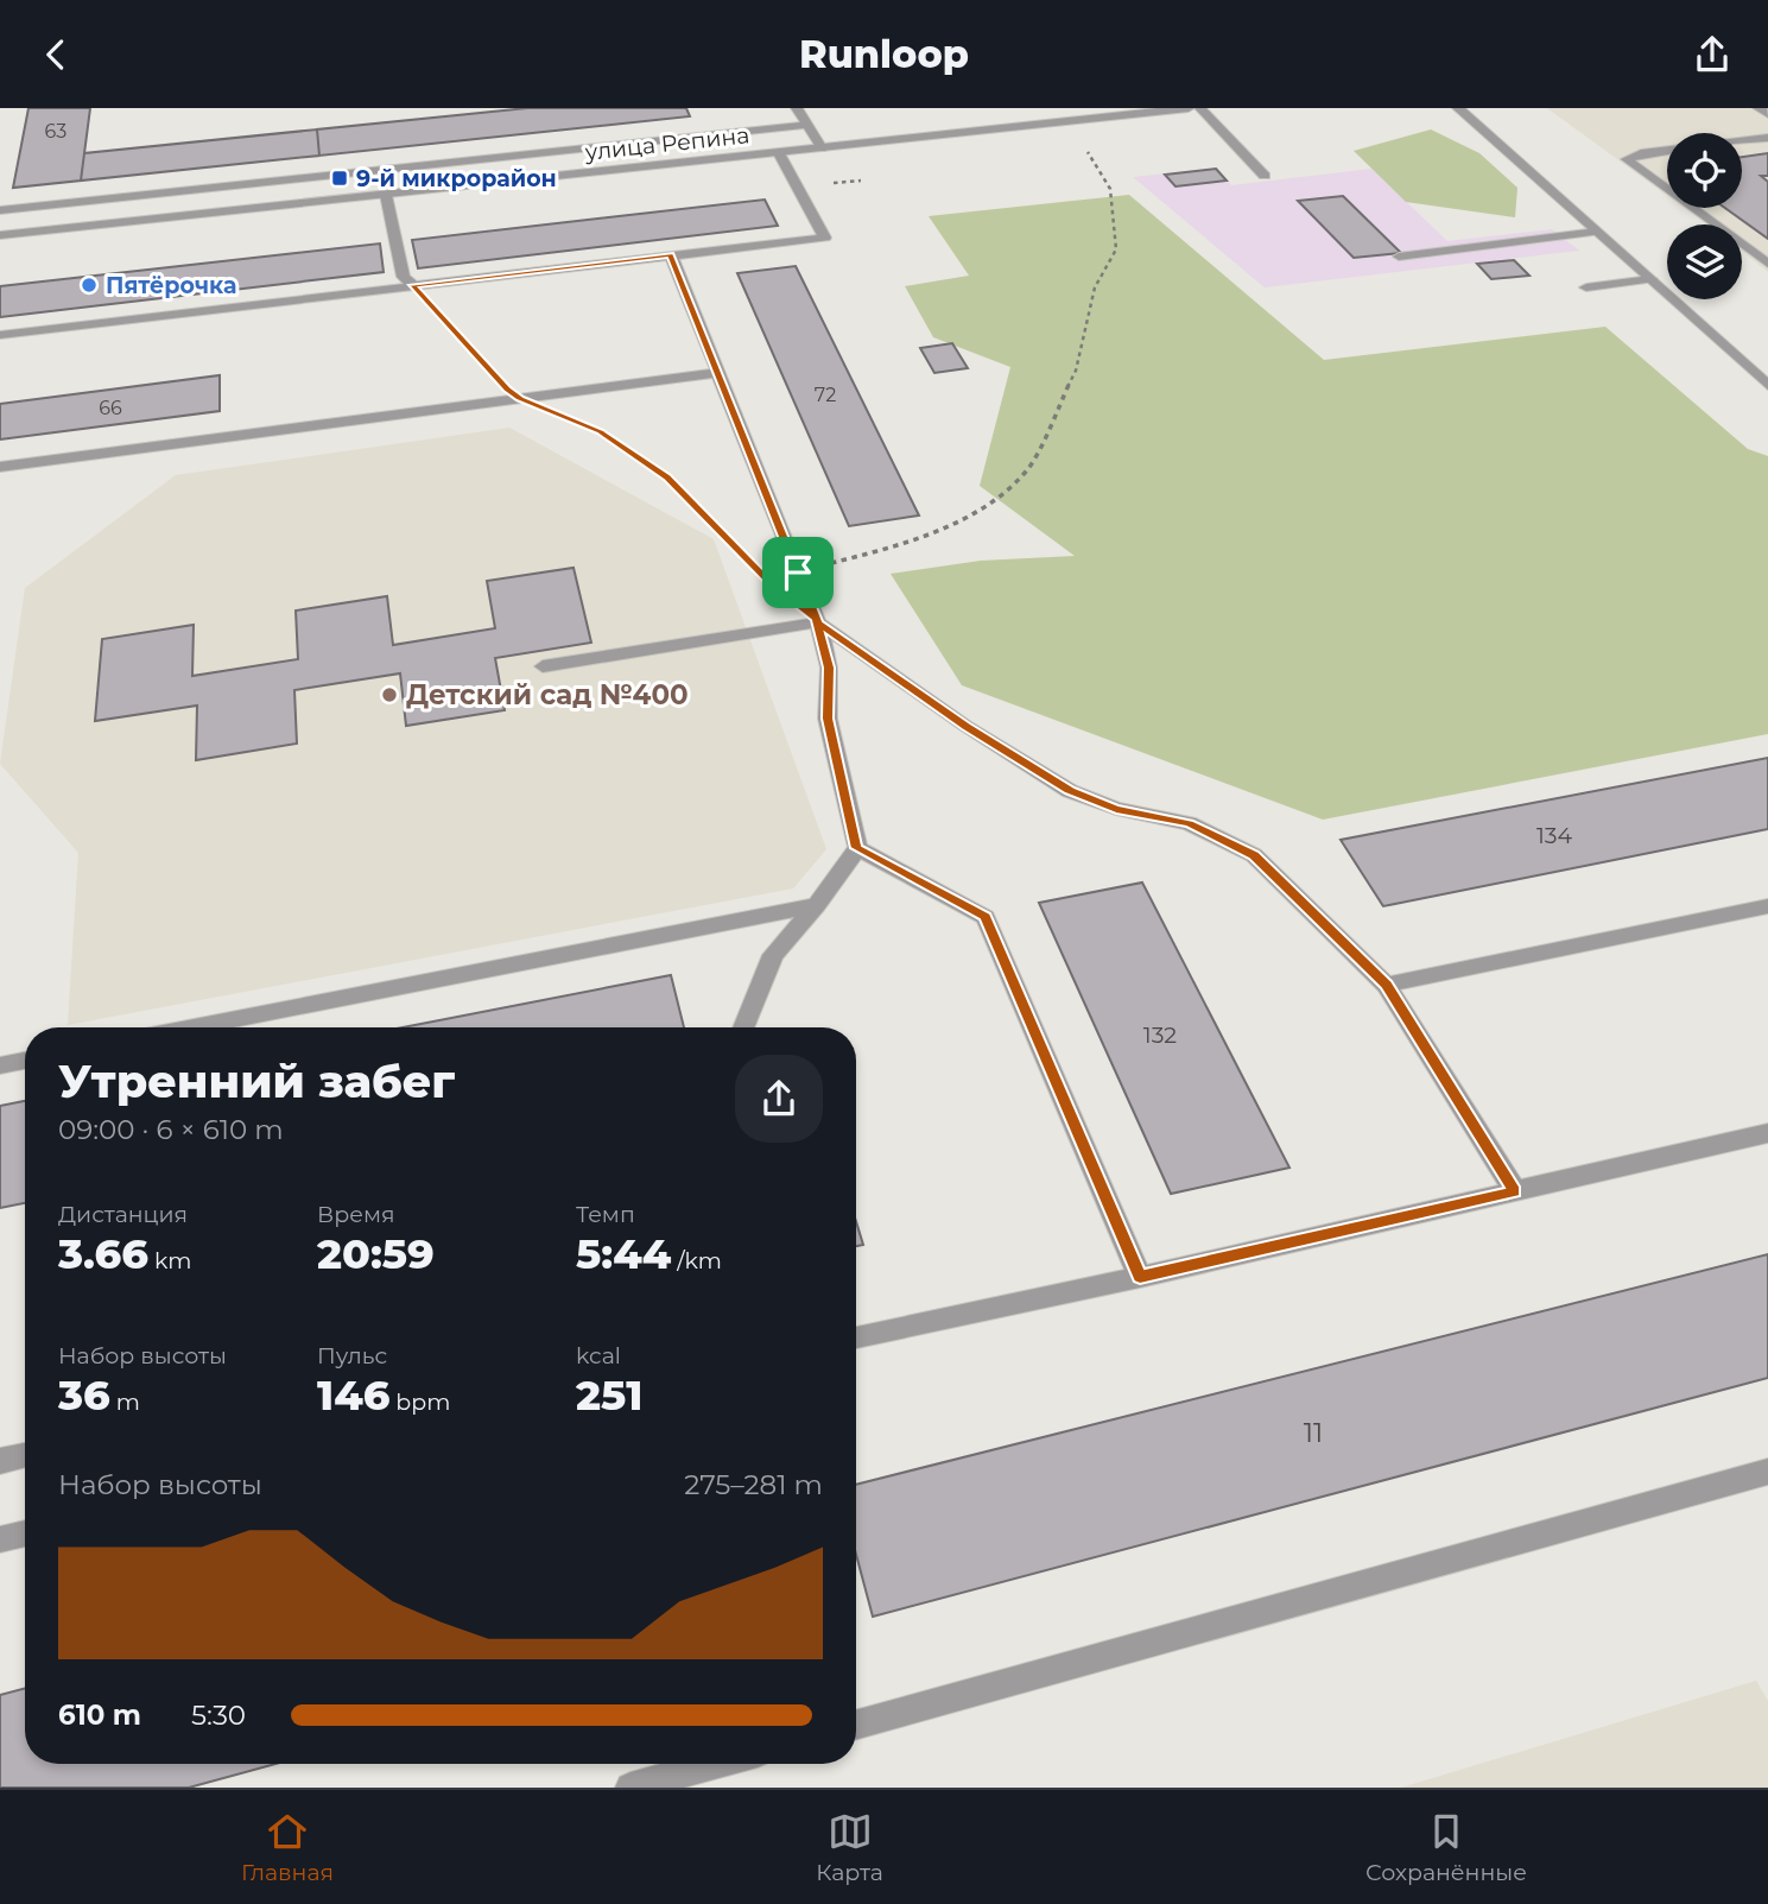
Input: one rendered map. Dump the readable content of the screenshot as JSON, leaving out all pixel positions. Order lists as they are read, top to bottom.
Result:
{
  "streets": {
    "street": ["улица Репина"]
  },
  "places": {
    "transit": ["9-й микрорайон"],
    "other": ["Пятёрочка", "Детский сад №400"]
  },
  "house_numbers": [
    "63",
    "72",
    "66",
    "134",
    "132",
    "11"
  ],
  "page": {
    "header": "Runloop",
    "heading": ["Утренний забег", "09:00 · 6 × 610 m"],
    "stats": [
      ["Дистанция", "3.66 km"],
      ["Время", "20:59"],
      ["Темп", "5:44 /km"],
      ["Набор высоты", "36 m"],
      ["Пульс", "146 bpm"],
      ["kcal", "251"]
    ],
    "chart": ["Набор высоты", "275–281 m"],
    "list": [
      {
        "name": "610 m",
        "note": "5:30"
      }
    ],
    "tabs": ["Главная", "Карта", "Сохранённые"]
  }
}
